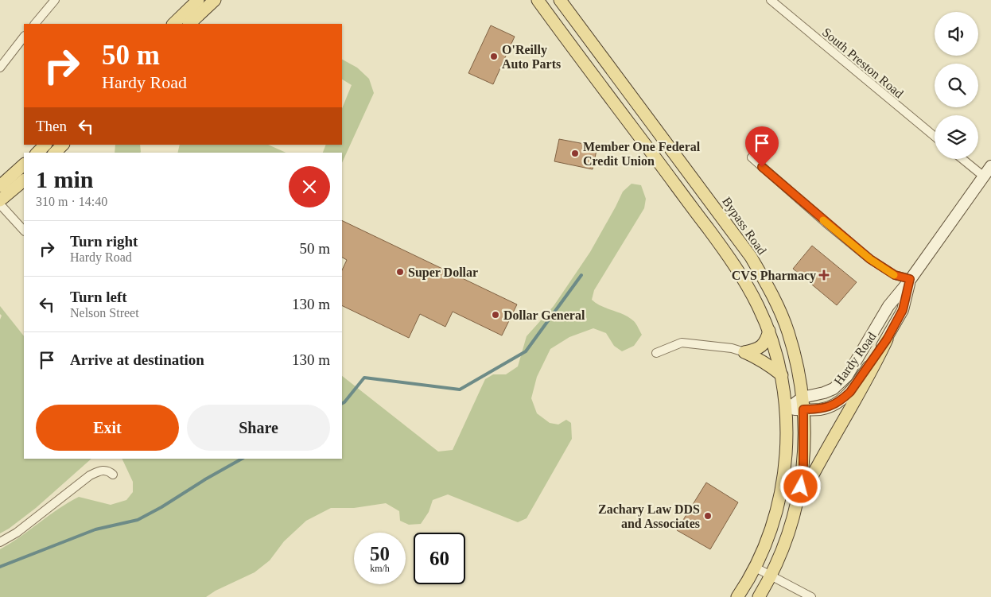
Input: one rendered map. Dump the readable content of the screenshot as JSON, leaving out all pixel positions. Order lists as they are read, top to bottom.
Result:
{
  "streets": {
    "main road": ["Bypass Road", "Hardy Road"],
    "street": ["South Preston Road"]
  },
  "crossings": [
    ["Bypass Road", "Hardy Road"]
  ],
  "places": {
    "other": [
      "O'Reilly Auto Parts",
      "Member One Federal Credit Union",
      "Super Dollar",
      "Dollar General",
      "Zachary Law DDS and Associates"
    ],
    "health": ["CVS Pharmacy"]
  },
  "page": {
    "turn": ["50 m", "Hardy Road"],
    "then": "Then",
    "heading": ["1 min", "310 m · 14:40"],
    "list": [
      {
        "name": "Turn right",
        "note": "Hardy Road",
        "value": "50 m"
      },
      {
        "name": "Turn left",
        "note": "Nelson Street",
        "value": "130 m"
      },
      {
        "name": "Arrive at destination",
        "value": "130 m"
      }
    ],
    "buttons": ["Exit", "Share"],
    "speed": "50 km/h",
    "limit": "60"
  }
}
